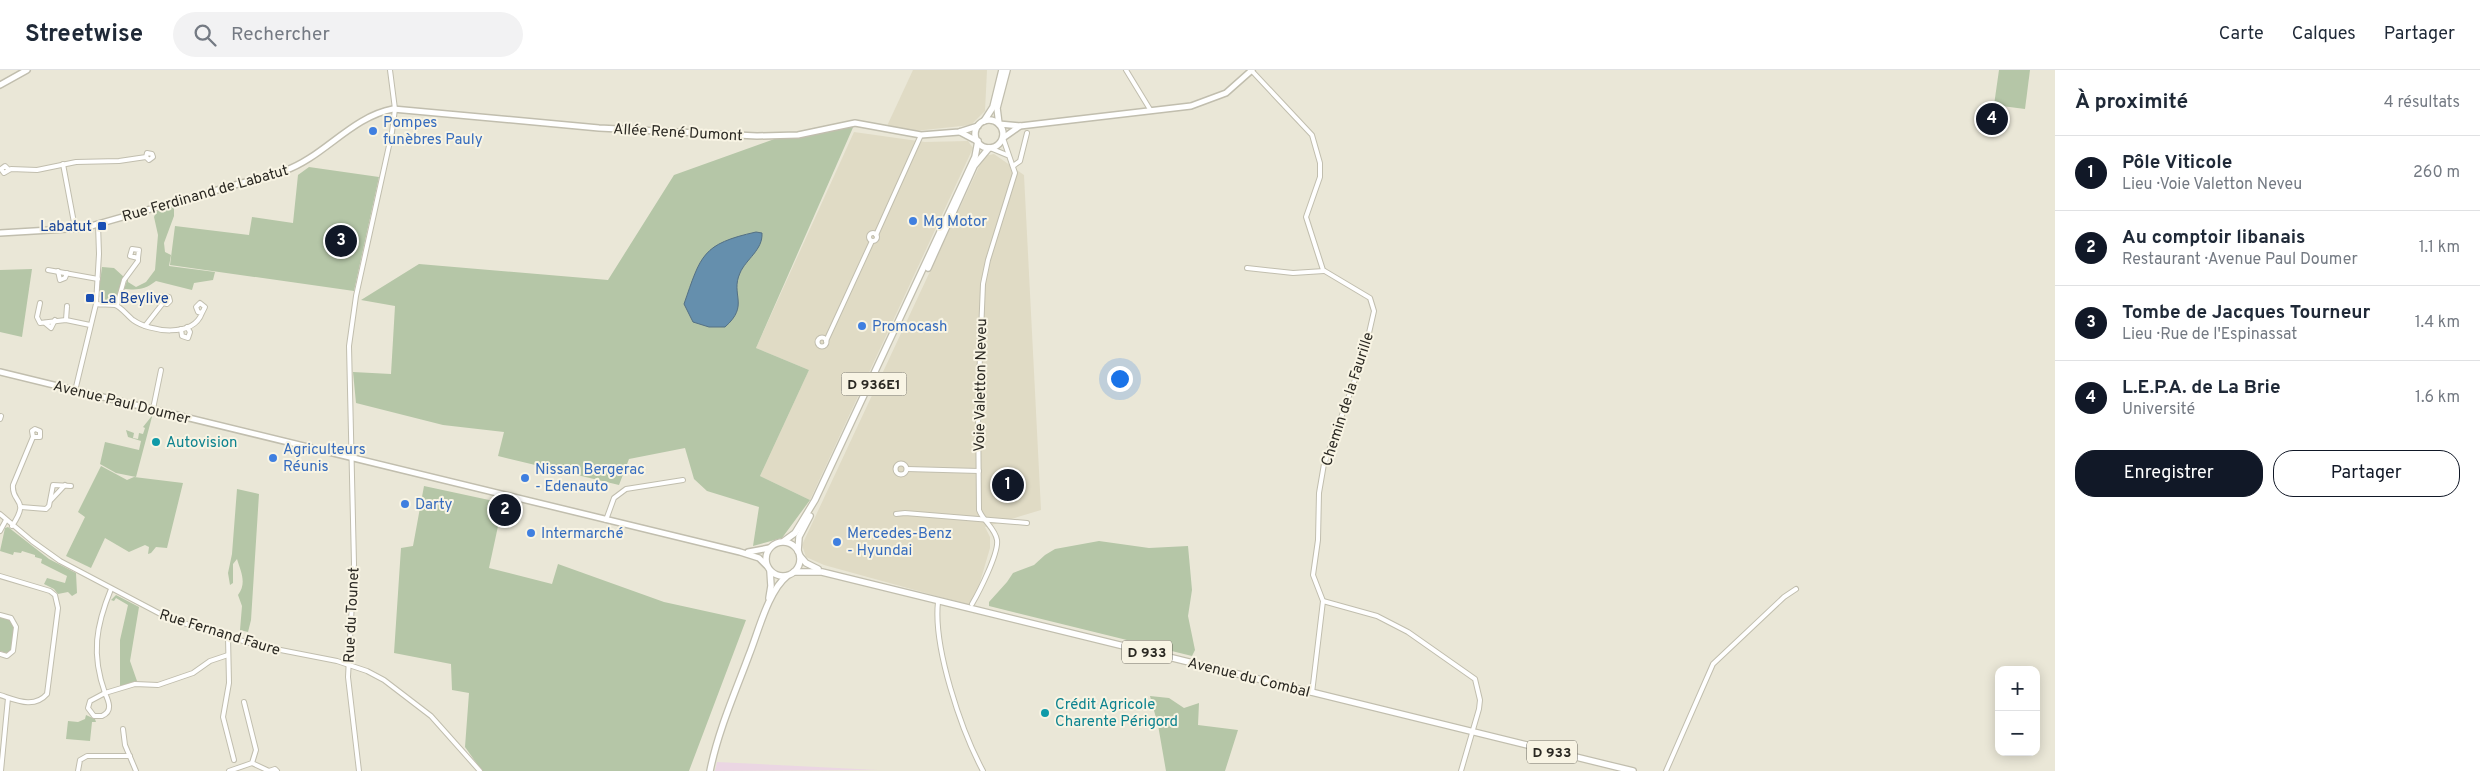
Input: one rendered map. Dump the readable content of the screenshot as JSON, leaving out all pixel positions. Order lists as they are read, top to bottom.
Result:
{
  "streets": {
    "main road": ["D 936E1", "D 933", "Avenue du Combal"],
    "street": [
      "Allée René Dumont",
      "Rue Ferdinand de Labatut",
      "Voie Valetton Neveu",
      "Chemin de la Faurille",
      "Avenue Paul Doumer",
      "Rue du Tounet",
      "Rue Fernand Faure"
    ]
  },
  "crossings": [
    ["Allée René Dumont", "Rue Ferdinand de Labatut"],
    ["Allée René Dumont", "D 936E1"],
    ["Allée René Dumont", "Rue du Tounet"],
    ["Rue Ferdinand de Labatut", "Rue du Tounet"],
    ["D 936E1", "D 933"],
    ["Chemin de la Faurille", "Avenue du Combal"],
    ["Avenue Paul Doumer", "Rue du Tounet"],
    ["Rue du Tounet", "Rue Fernand Faure"],
    ["D 933", "Avenue du Combal"]
  ],
  "places": {
    "other": [
      "Pompes funèbres Pauly",
      "Mg Motor",
      "Promocash",
      "Autovision",
      "Agriculteurs Réunis",
      "Nissan Bergerac - Edenauto",
      "Darty",
      "Intermarché",
      "Mercedes-Benz - Hyundai",
      "Crédit Agricole Charente Périgord"
    ],
    "transit": ["Labatut", "La Beylive"]
  },
  "page": {
    "header": "Streetwise",
    "search": "Rechercher",
    "nav": ["Carte", "Calques", "Partager"],
    "heading": ["À proximité", "4 résultats"],
    "pins": [
      "4",
      "3",
      "1",
      "2"
    ],
    "list": [
      {
        "mark": "1",
        "name": "Pôle Viticole",
        "note": "Lieu · Voie Valetton Neveu",
        "value": "260 m"
      },
      {
        "mark": "2",
        "name": "Au comptoir libanais",
        "note": "Restaurant · Avenue Paul Doumer",
        "value": "1.1 km"
      },
      {
        "mark": "3",
        "name": "Tombe de Jacques Tourneur",
        "note": "Lieu · Rue de l'Espinassat",
        "value": "1.4 km"
      },
      {
        "mark": "4",
        "name": "L.E.P.A. de La Brie",
        "note": "Université",
        "value": "1.6 km"
      }
    ],
    "buttons": ["Enregistrer", "Partager"],
    "map_buttons": ["+", "−"]
  }
}
